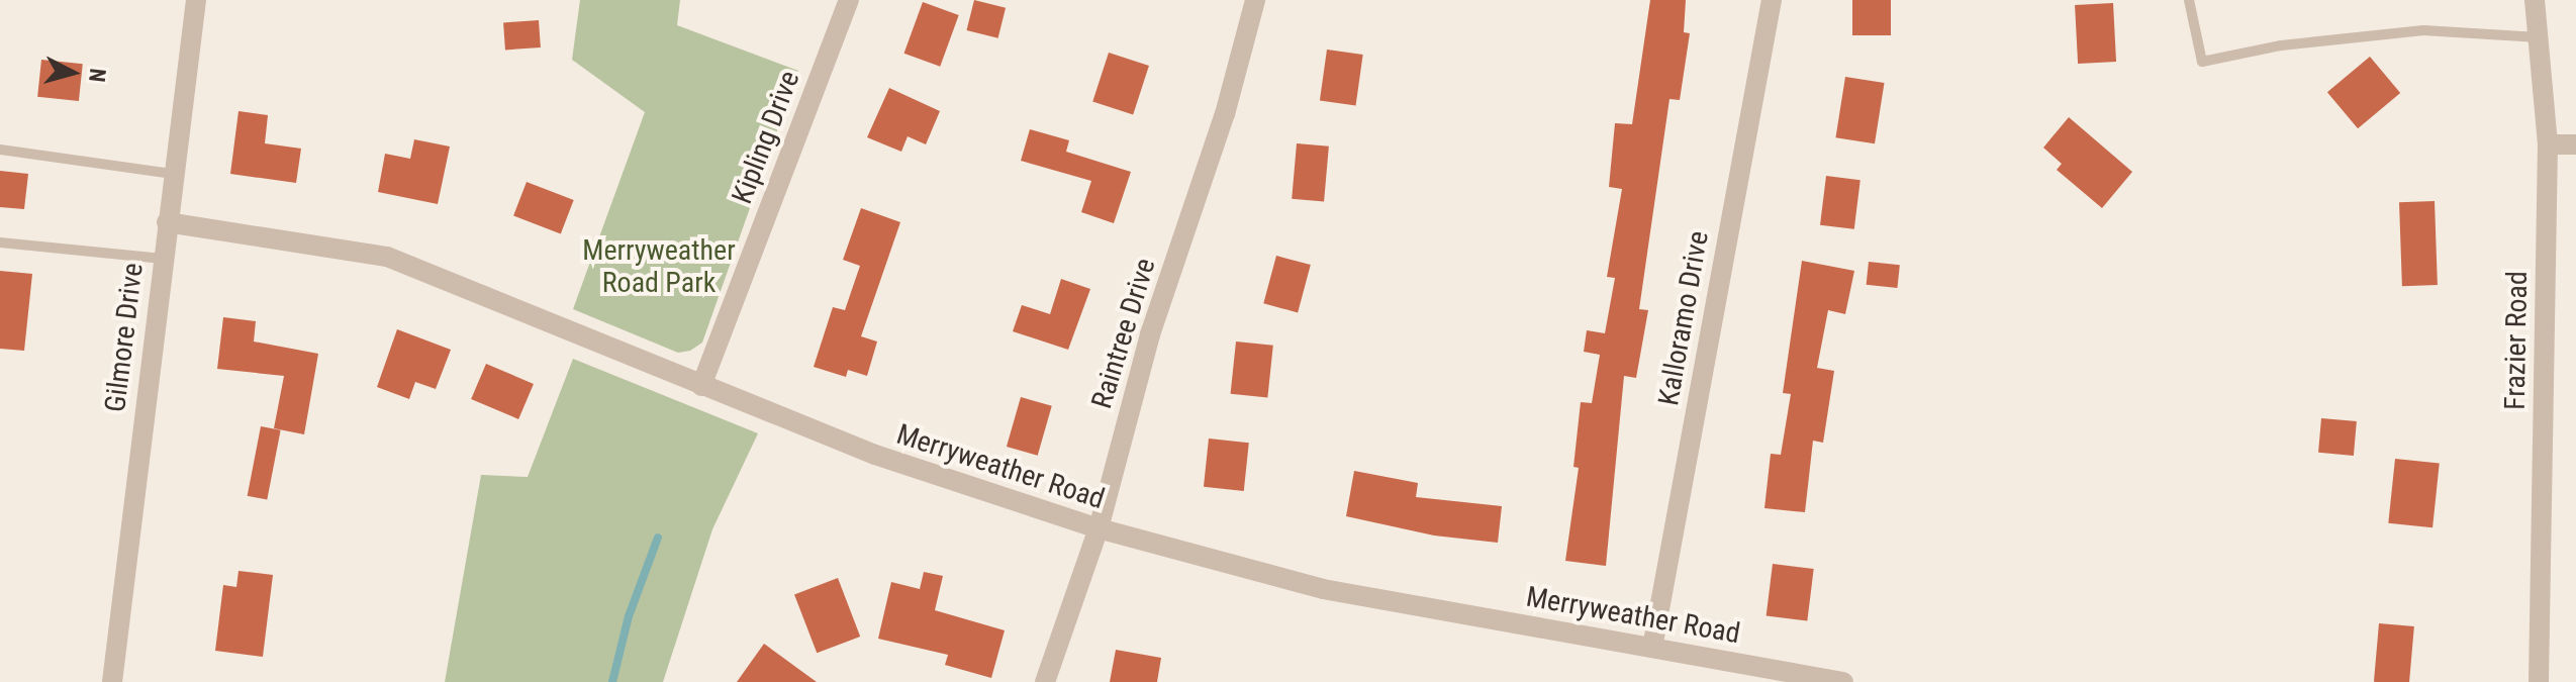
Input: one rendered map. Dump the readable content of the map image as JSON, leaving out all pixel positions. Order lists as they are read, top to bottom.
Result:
{
  "streets": {
    "street": [
      "Kipling Drive",
      "Kalloramo Drive",
      "Raintree Drive",
      "Gilmore Drive",
      "Frazier Road",
      "Merryweather Road"
    ]
  },
  "crossings": [
    ["Kipling Drive", "Merryweather Road"],
    ["Kalloramo Drive", "Merryweather Road"],
    ["Raintree Drive", "Merryweather Road"],
    ["Gilmore Drive", "Merryweather Road"]
  ],
  "parks": ["Merryweather Road Park"],
  "north": "right"
}
